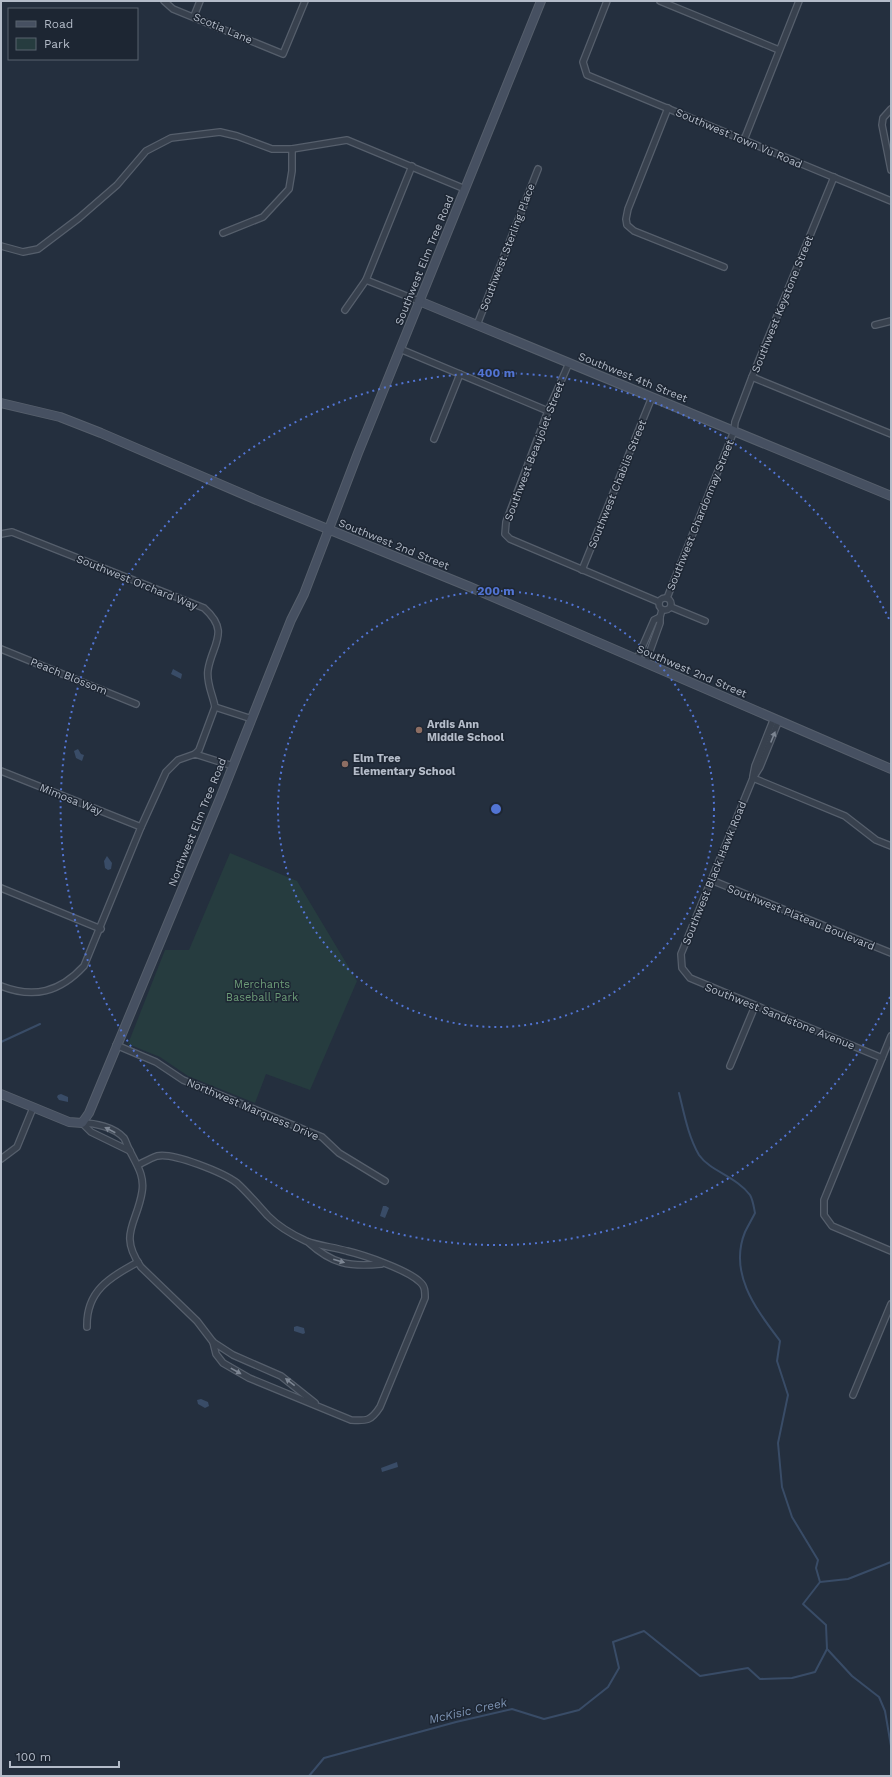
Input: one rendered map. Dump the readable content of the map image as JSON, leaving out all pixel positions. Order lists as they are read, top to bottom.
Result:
{
  "streets": {
    "street": [
      "Scotia Lane",
      "Southwest Town Vu Road",
      "Southwest Sterling Place",
      "Southwest Elm Tree Road",
      "Southwest Keystone Street",
      "Southwest 4th Street",
      "Southwest Beaujolet Street",
      "Southwest Chablis Street",
      "Southwest Chardonnay Street",
      "Southwest 2nd Street",
      "Southwest Orchard Way",
      "Peach Blossom",
      "Mimosa Way",
      "Northwest Elm Tree Road",
      "Southwest Black Hawk Road",
      "Southwest Plateau Boulevard",
      "Southwest Sandstone Avenue",
      "Northwest Marquess Drive"
    ]
  },
  "crossings": [
    ["Southwest Town Vu Road", "Southwest Keystone Street"],
    ["Southwest Sterling Place", "Southwest 4th Street"],
    ["Southwest Elm Tree Road", "Southwest 4th Street"],
    ["Southwest Elm Tree Road", "Southwest 2nd Street"],
    ["Southwest Elm Tree Road", "Northwest Elm Tree Road"],
    ["Southwest Keystone Street", "Southwest 4th Street"],
    ["Southwest Keystone Street", "Southwest Chardonnay Street"],
    ["Southwest 4th Street", "Southwest Beaujolet Street"],
    ["Southwest 4th Street", "Southwest Chablis Street"],
    ["Southwest 4th Street", "Southwest Chardonnay Street"],
    ["Southwest Beaujolet Street", "Southwest Chablis Street"],
    ["Southwest 2nd Street", "Northwest Elm Tree Road"],
    ["Southwest 2nd Street", "Southwest Black Hawk Road"],
    ["Northwest Elm Tree Road", "Northwest Marquess Drive"],
    ["Southwest Black Hawk Road", "Southwest Plateau Boulevard"],
    ["Southwest Black Hawk Road", "Southwest Sandstone Avenue"]
  ],
  "water": ["McKisic Creek"],
  "parks": ["Merchants Baseball Park"],
  "places": ["Ardis Ann Middle School", "Elm Tree Elementary School"],
  "legend": ["Road", "Park"],
  "scale_bar": "100 m",
  "rings": ["400 m", "200 m"]
}
